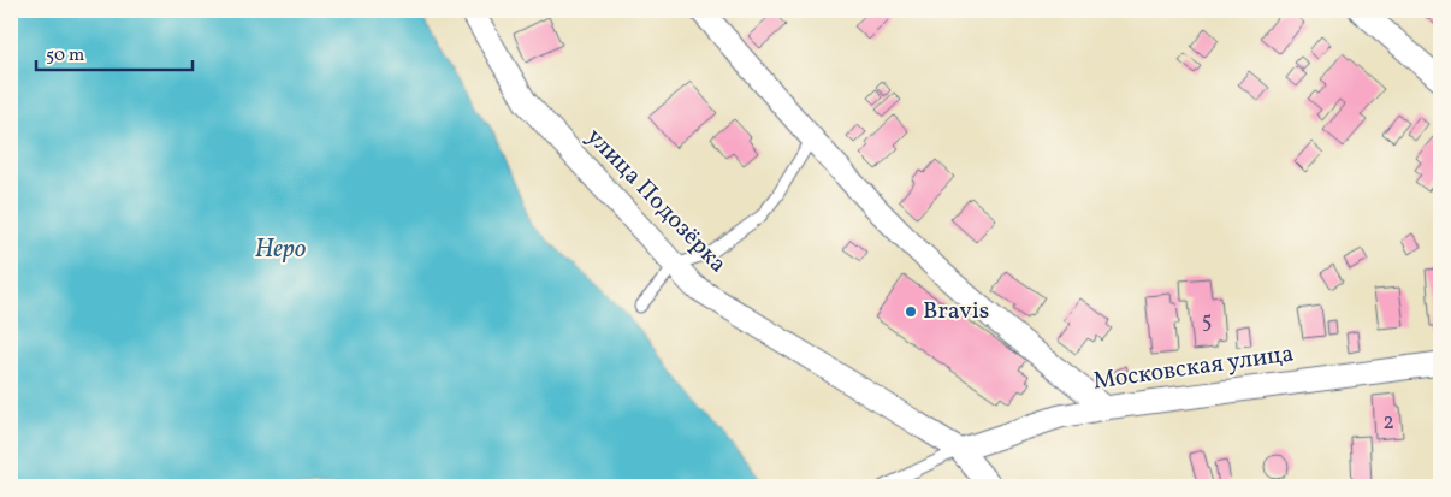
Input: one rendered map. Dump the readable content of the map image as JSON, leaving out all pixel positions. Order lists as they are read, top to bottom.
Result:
{
  "streets": {
    "street": ["улица Подозёрка", "Московская улица"]
  },
  "crossings": [
    ["улица Подозёрка", "Московская улица"]
  ],
  "water": ["Неро"],
  "places": ["Bravis"],
  "house_numbers": ["5", "2"],
  "scale_bar": "50 m"
}
